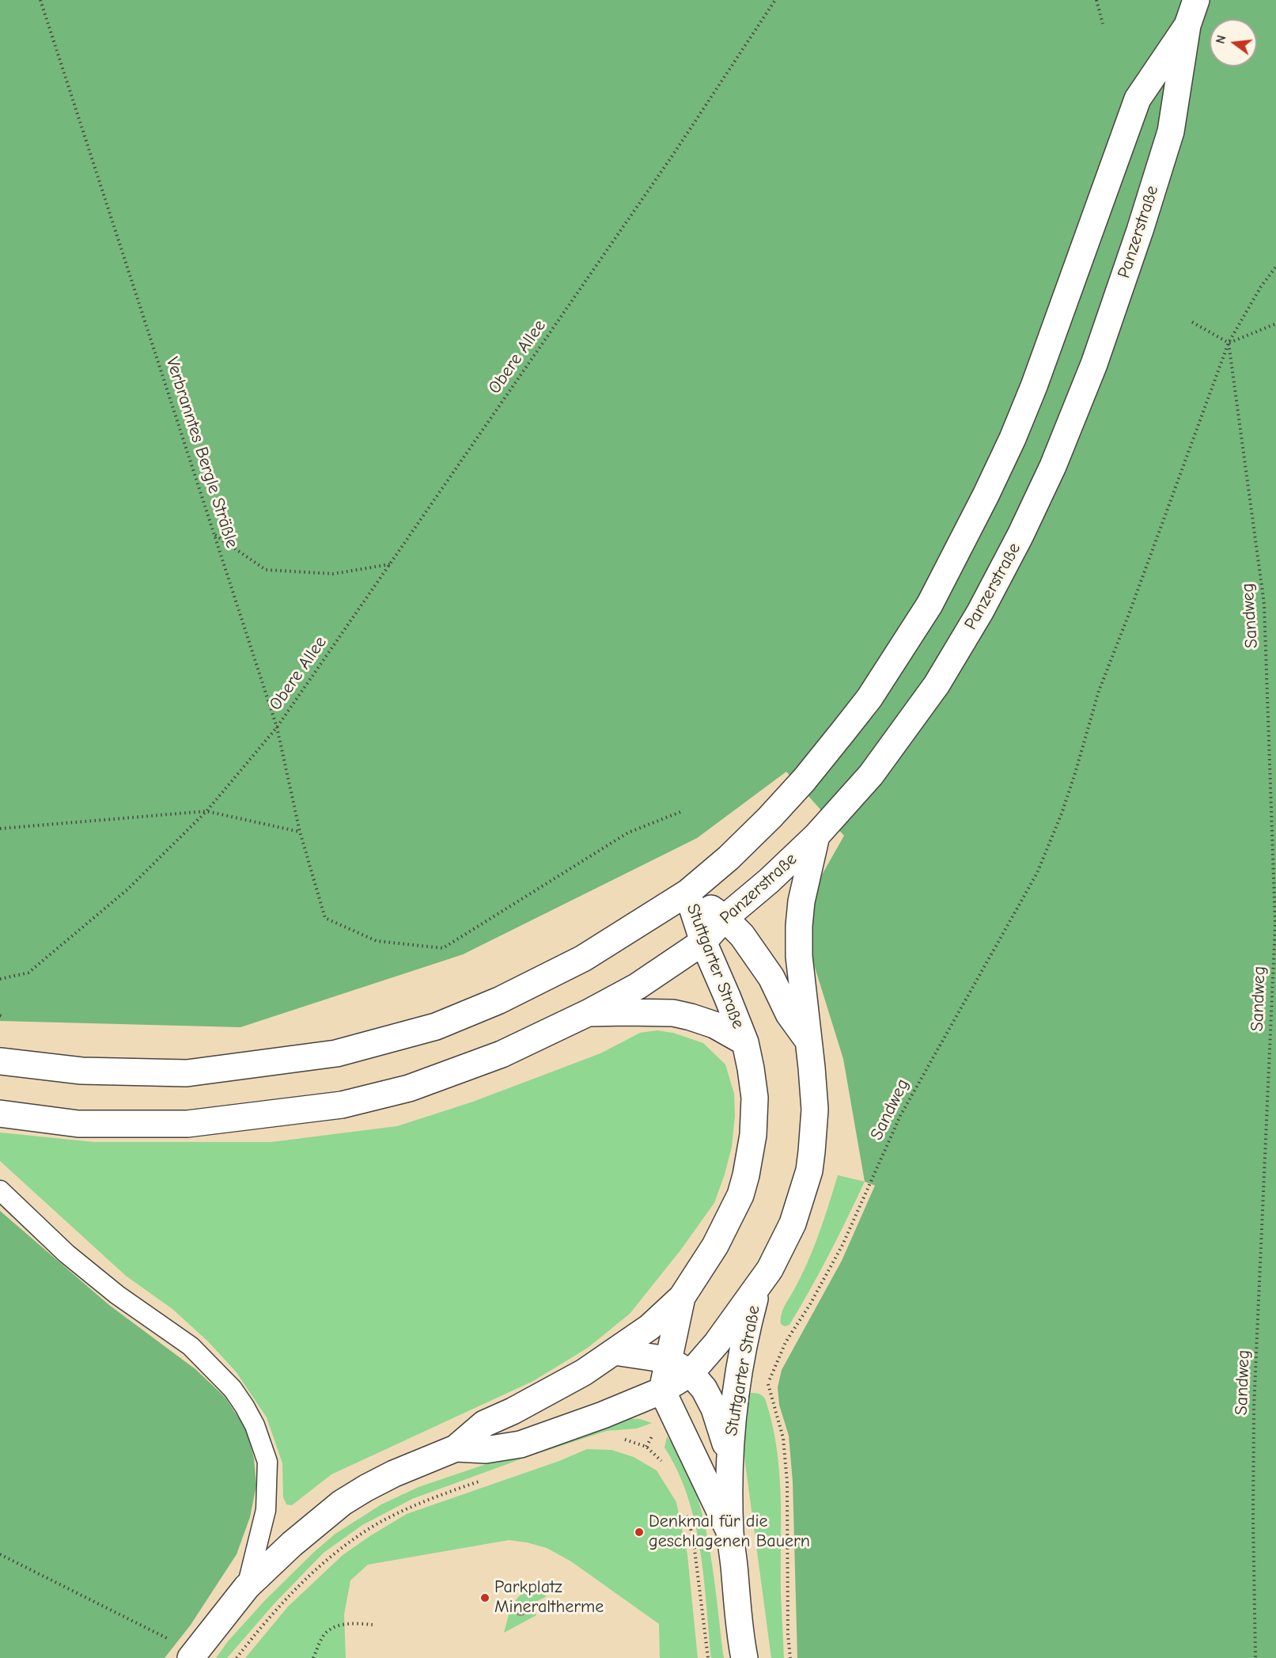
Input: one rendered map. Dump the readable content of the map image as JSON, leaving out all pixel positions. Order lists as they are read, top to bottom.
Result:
{
  "streets": {
    "main road": ["Panzerstraße", "Stuttgarter Straße"],
    "path": ["Obere Allee", "Verbranntes Bergle Sträßle", "Sandweg"]
  },
  "crossings": [
    ["Panzerstraße", "Stuttgarter Straße"],
    ["Obere Allee", "Verbranntes Bergle Sträßle"]
  ],
  "places": ["Denkmal für die geschlagenen Bauern", "Parkplatz Mineraltherme"],
  "north": "left"
}
